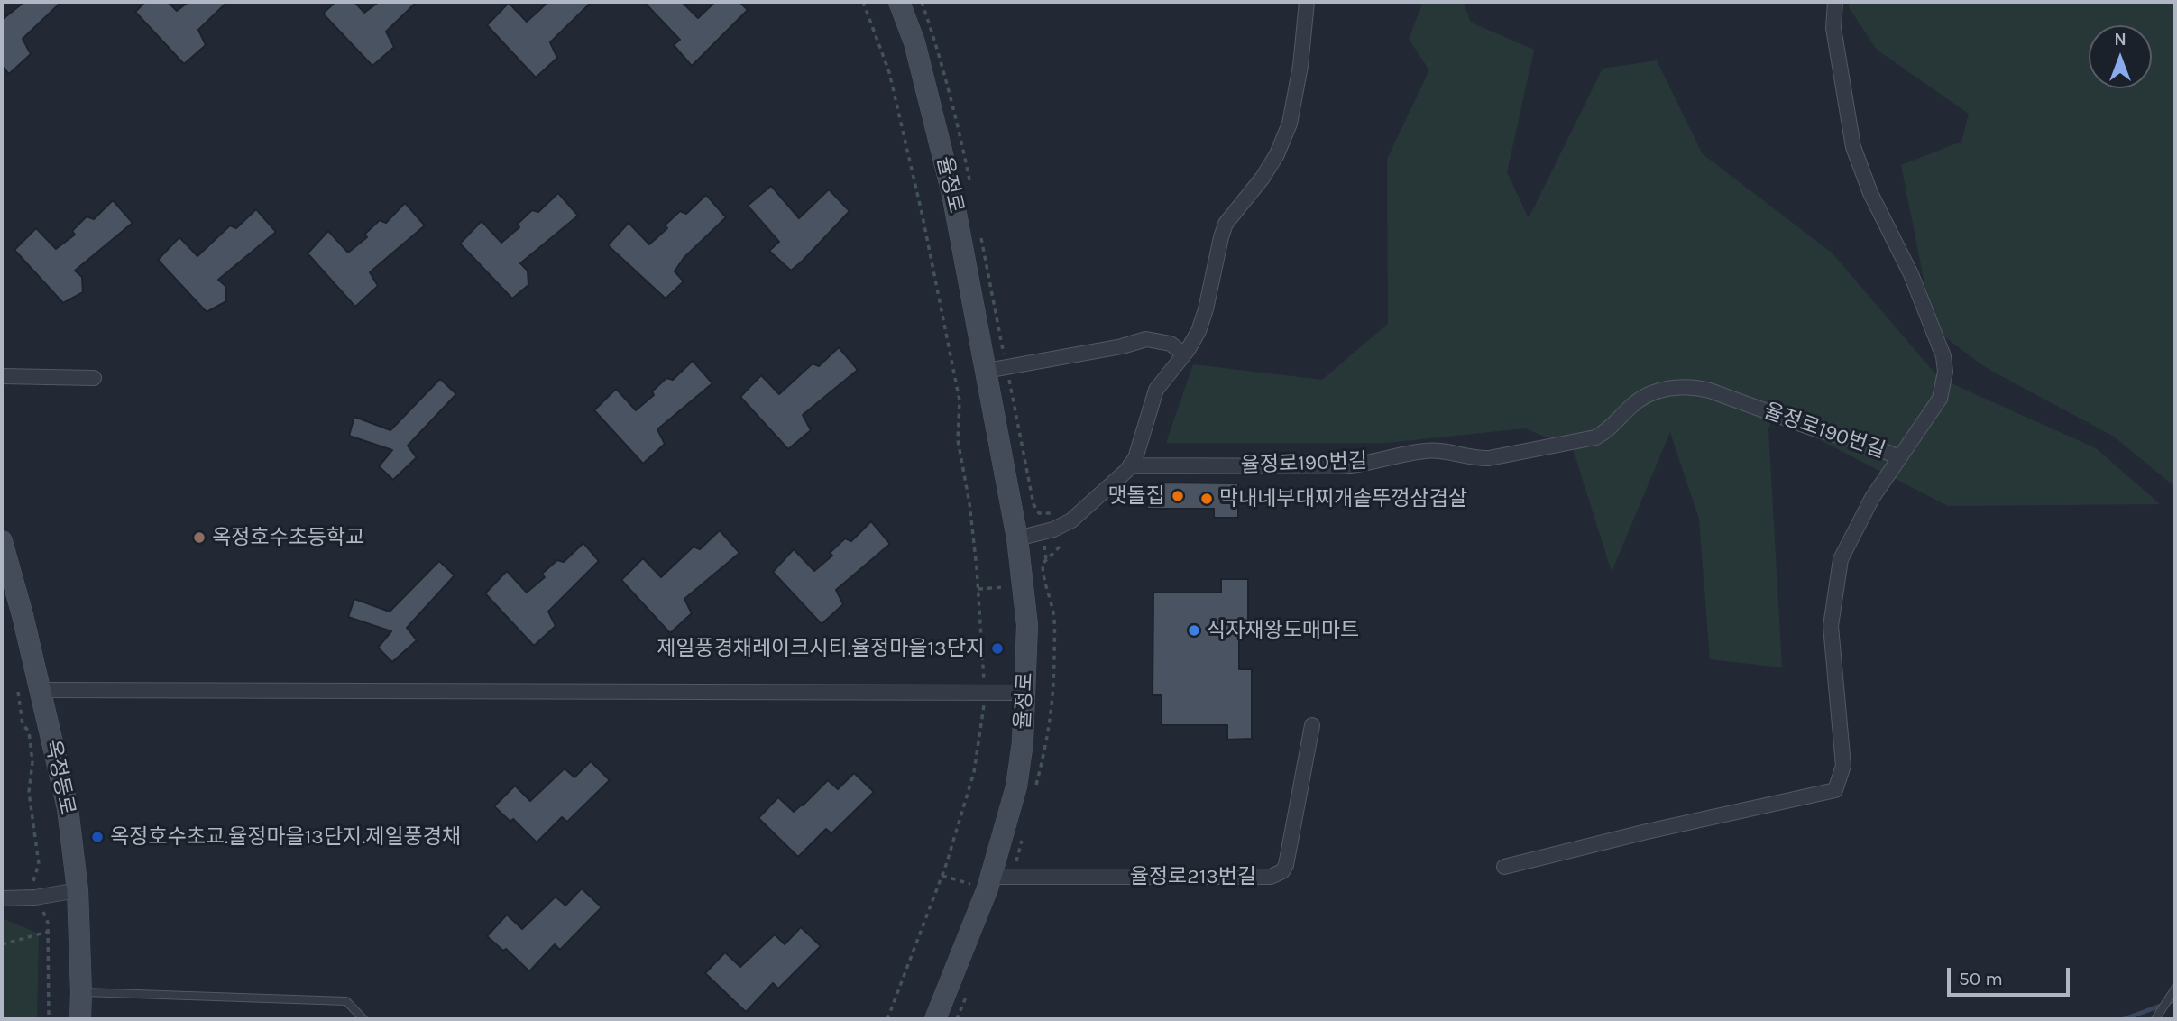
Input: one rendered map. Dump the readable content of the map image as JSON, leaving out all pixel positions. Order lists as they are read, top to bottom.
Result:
{
  "streets": {
    "main road": ["율정로", "옥정동로"],
    "street": ["율정로190번길", "율정로213번길"]
  },
  "crossings": [
    ["율정로", "율정로213번길"]
  ],
  "places": [
    "맷돌집",
    "막내네부대찌개솥뚜껑삼겹살",
    "옥정호수초등학교",
    "식자재왕도매마트",
    "제일풍경채레이크시티.율정마을13단지",
    "옥정호수초교.율정마을13단지.제일풍경채"
  ],
  "scale_bar": "50 m",
  "north": "top"
}
